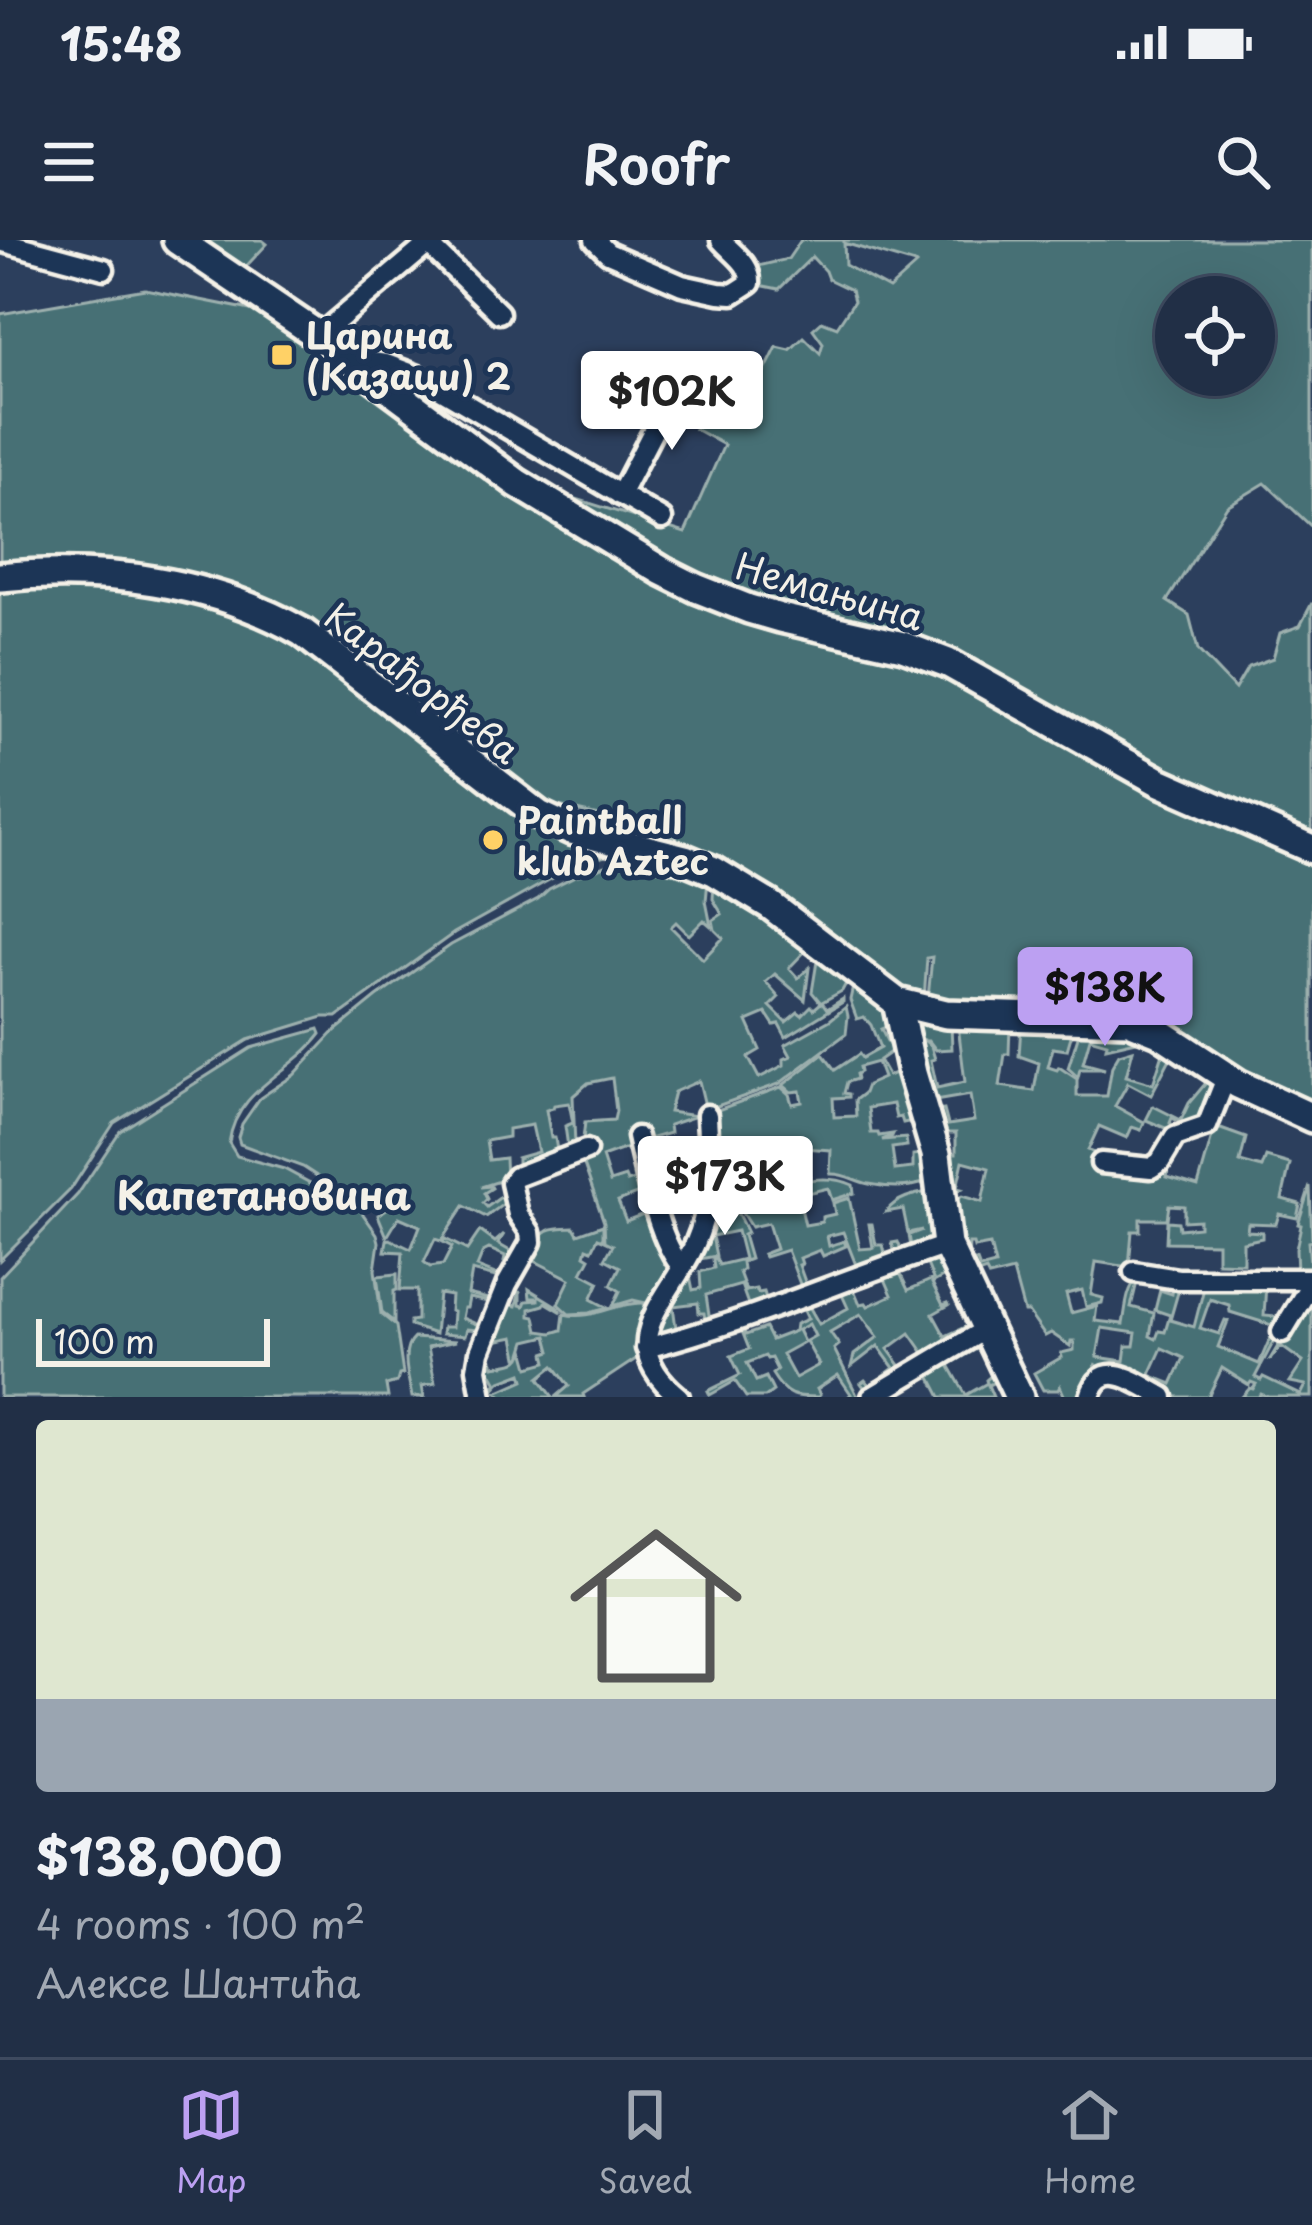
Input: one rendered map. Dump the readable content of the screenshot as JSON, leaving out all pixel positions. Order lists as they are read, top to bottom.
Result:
{
  "streets": {
    "street": ["Немањина", "Карађорђева"]
  },
  "districts": ["Капетановина"],
  "places": {
    "transit": ["Царина (Казаци) 2"],
    "other": ["Paintball klub Aztec"]
  },
  "scale_bar": "100 m",
  "page": {
    "status": "15:48",
    "header": "Roofr",
    "price": ["$102K", "$138K", "$173K"],
    "scale": "100 m",
    "list": [
      {
        "name": "$138,000",
        "note": "4 rooms · 100 m² · Алексе Шантића"
      }
    ],
    "tabs": ["Map", "Saved", "Home"]
  }
}
